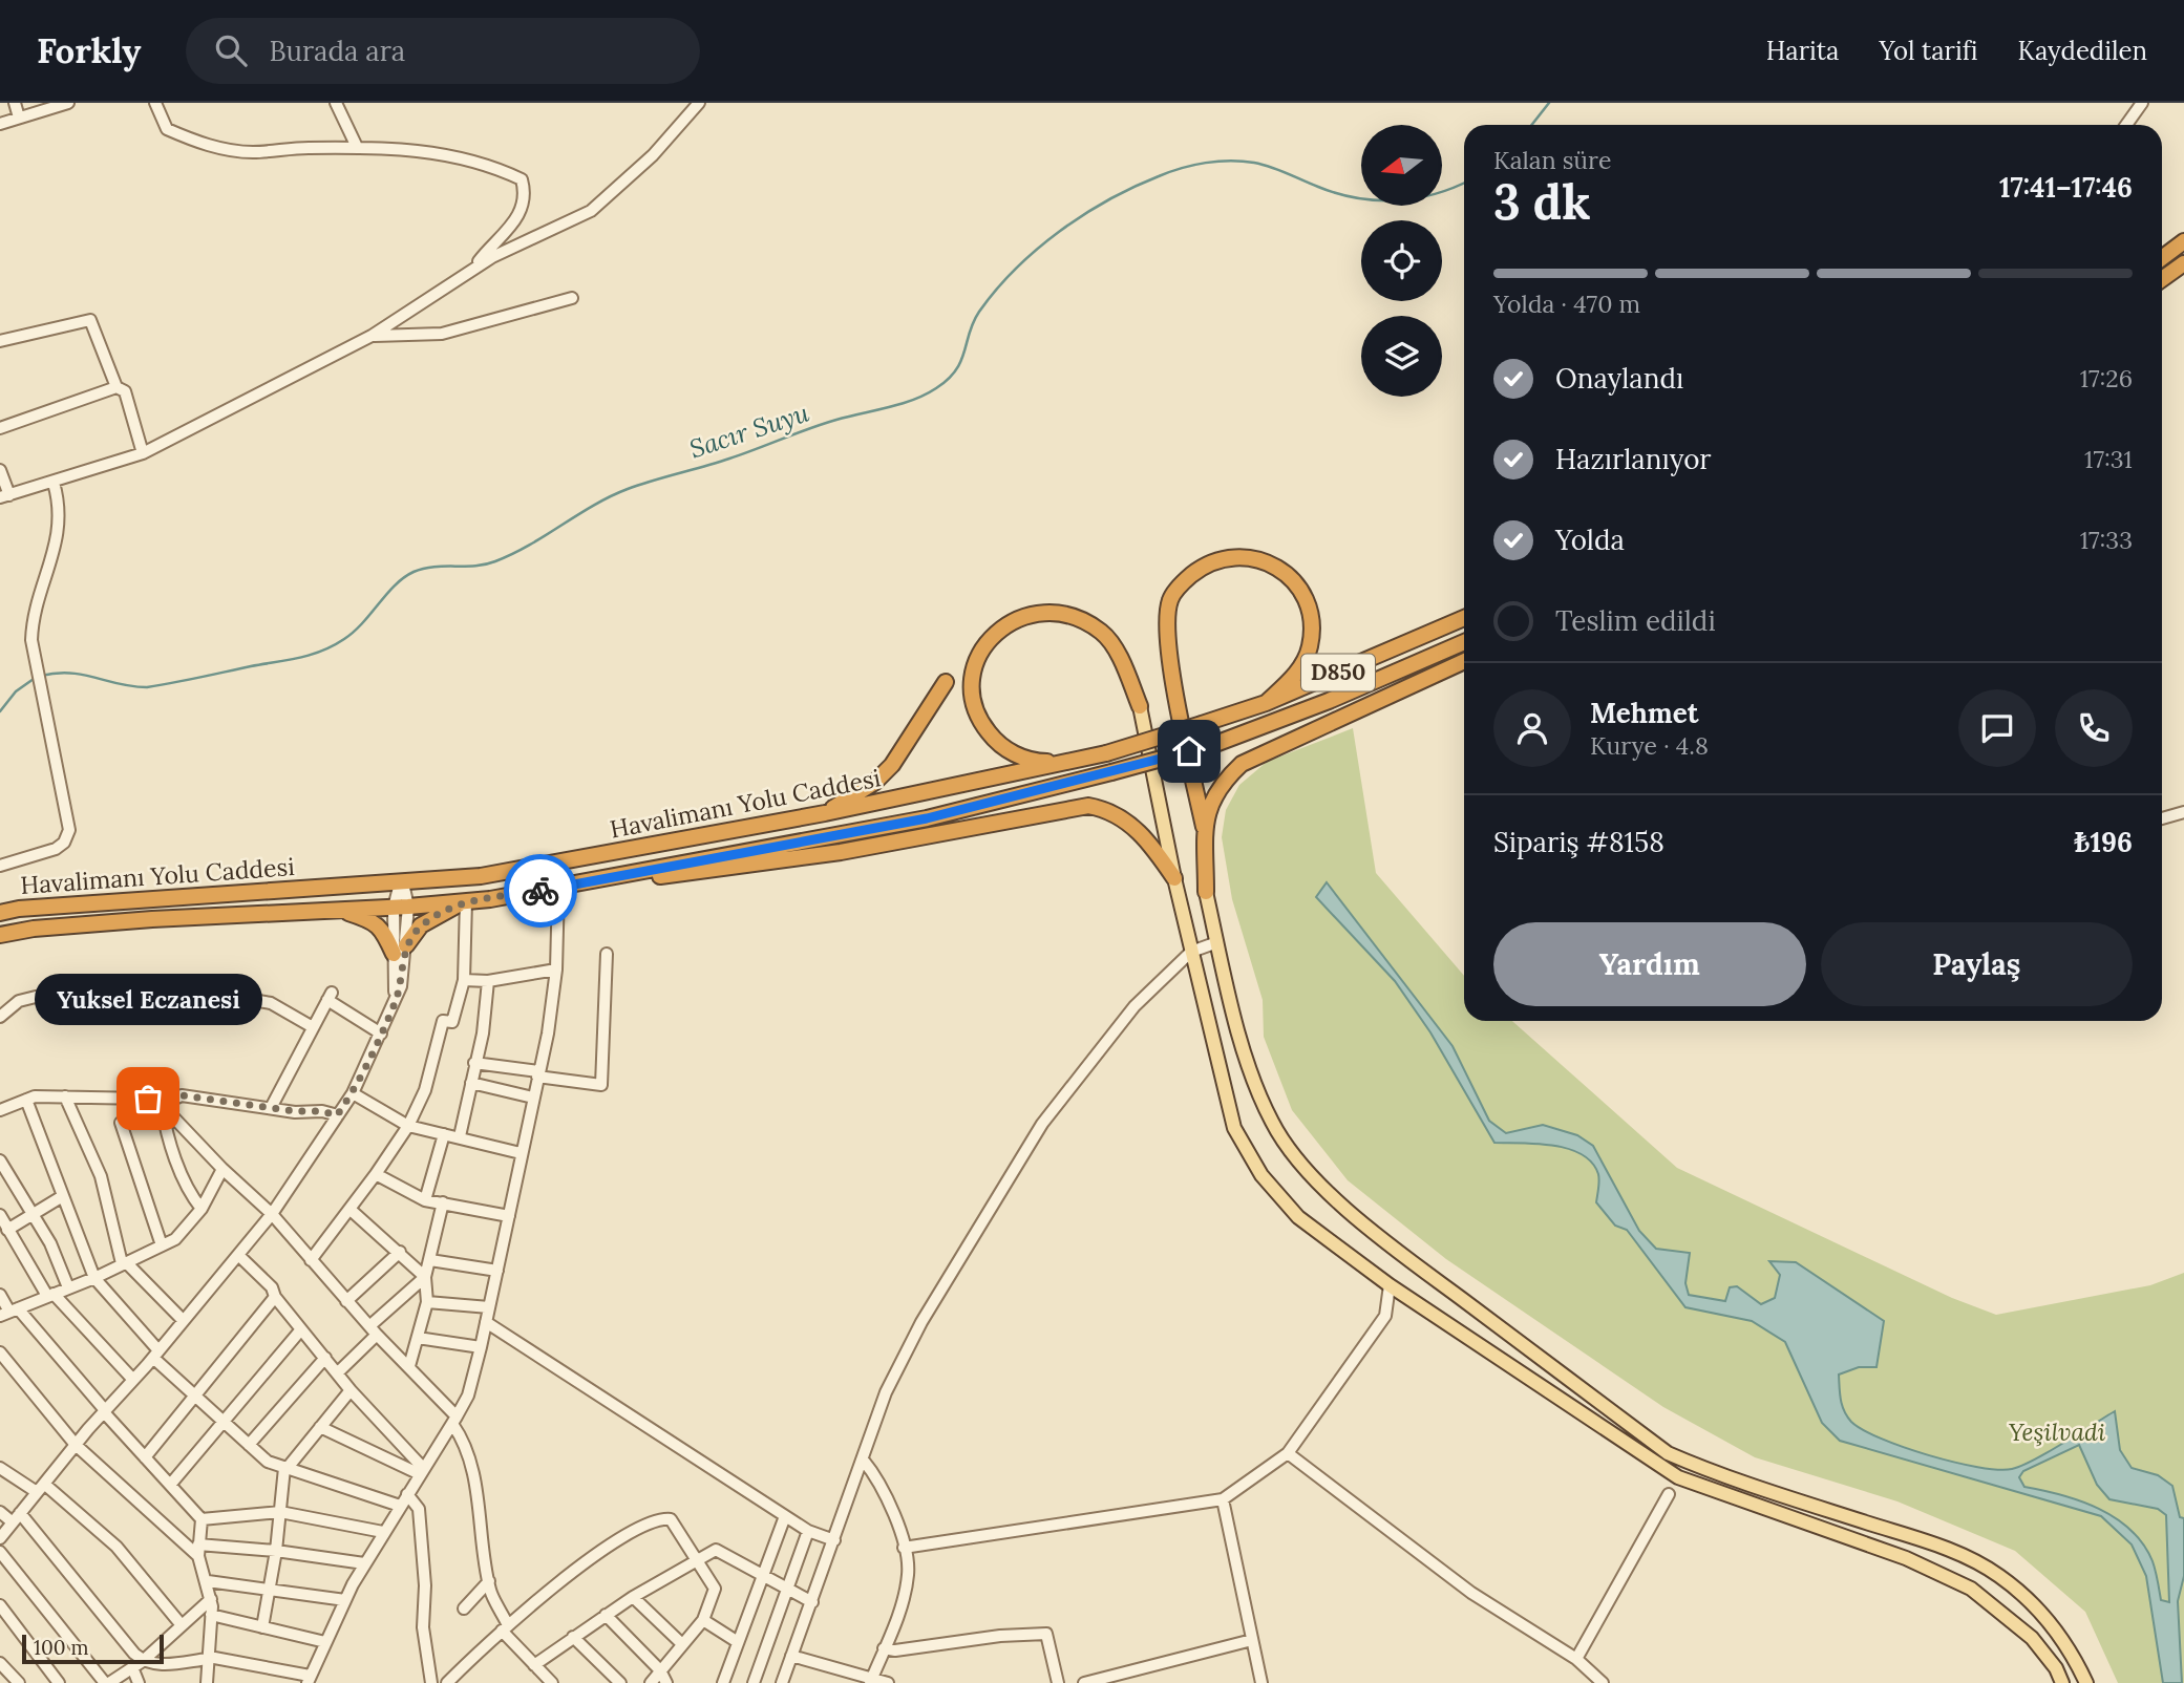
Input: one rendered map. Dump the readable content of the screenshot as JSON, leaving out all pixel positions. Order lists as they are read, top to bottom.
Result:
{
  "streets": {
    "highway": ["D850", "Havalimanı Yolu Caddesi"]
  },
  "water": ["Sacır Suyu"],
  "parks": ["Yeşilvadi"],
  "places": ["Yuksel Eczanesi"],
  "scale_bar": "100 m",
  "north": "left",
  "page": {
    "header": "Forkly",
    "search": "Burada ara",
    "nav": ["Harita", "Yol tarifi", "Kaydedilen"],
    "heading": ["3 dk", "Kalan süre", "17:41–17:46"],
    "panel": [
      "Mehmet",
      "Kurye · 4.8",
      "Sipariş #8158",
      "₺196"
    ],
    "bar": "Yolda · 470 m",
    "list": [
      ["Onaylandı", "17:26"],
      ["Hazırlanıyor", "17:31"],
      ["Yolda", "17:33"],
      "Teslim edildi"
    ],
    "buttons": ["Yardım", "Paylaş"],
    "bubble": "Yuksel Eczanesi",
    "scale": "100 m"
  }
}
